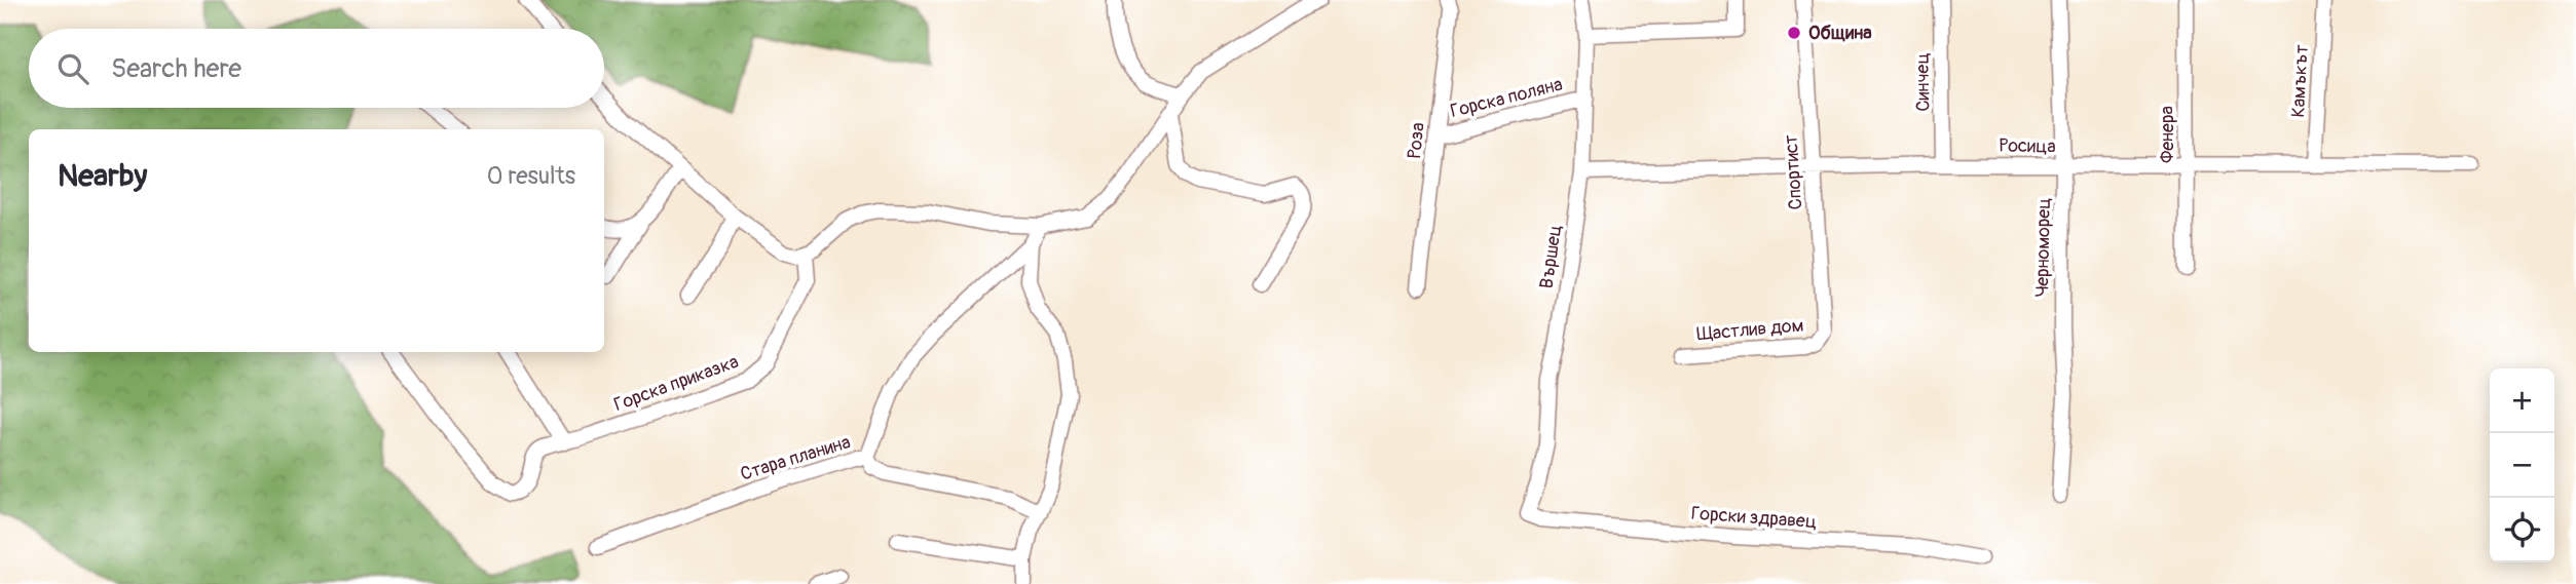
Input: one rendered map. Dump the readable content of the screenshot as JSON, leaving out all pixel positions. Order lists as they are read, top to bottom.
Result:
{
  "streets": {
    "street": [
      "Камъкът",
      "Синчец",
      "Горска поляна",
      "Фенера",
      "Роза",
      "Росица",
      "Спортист",
      "Черноморец",
      "Вършец",
      "Щастлив дом",
      "Горска приказка",
      "Стара планина",
      "Горски здравец"
    ]
  },
  "crossings": [
    ["Камъкът", "Росица"],
    ["Синчец", "Росица"],
    ["Горска поляна", "Роза"],
    ["Горска поляна", "Вършец"],
    ["Фенера", "Росица"],
    ["Росица", "Спортист"],
    ["Росица", "Черноморец"],
    ["Росица", "Вършец"],
    ["Спортист", "Щастлив дом"],
    ["Вършец", "Горски здравец"]
  ],
  "places": ["Община"],
  "page": {
    "search": "Search here",
    "heading": ["Nearby", "0 results"],
    "map_buttons": ["+", "−"]
  }
}
